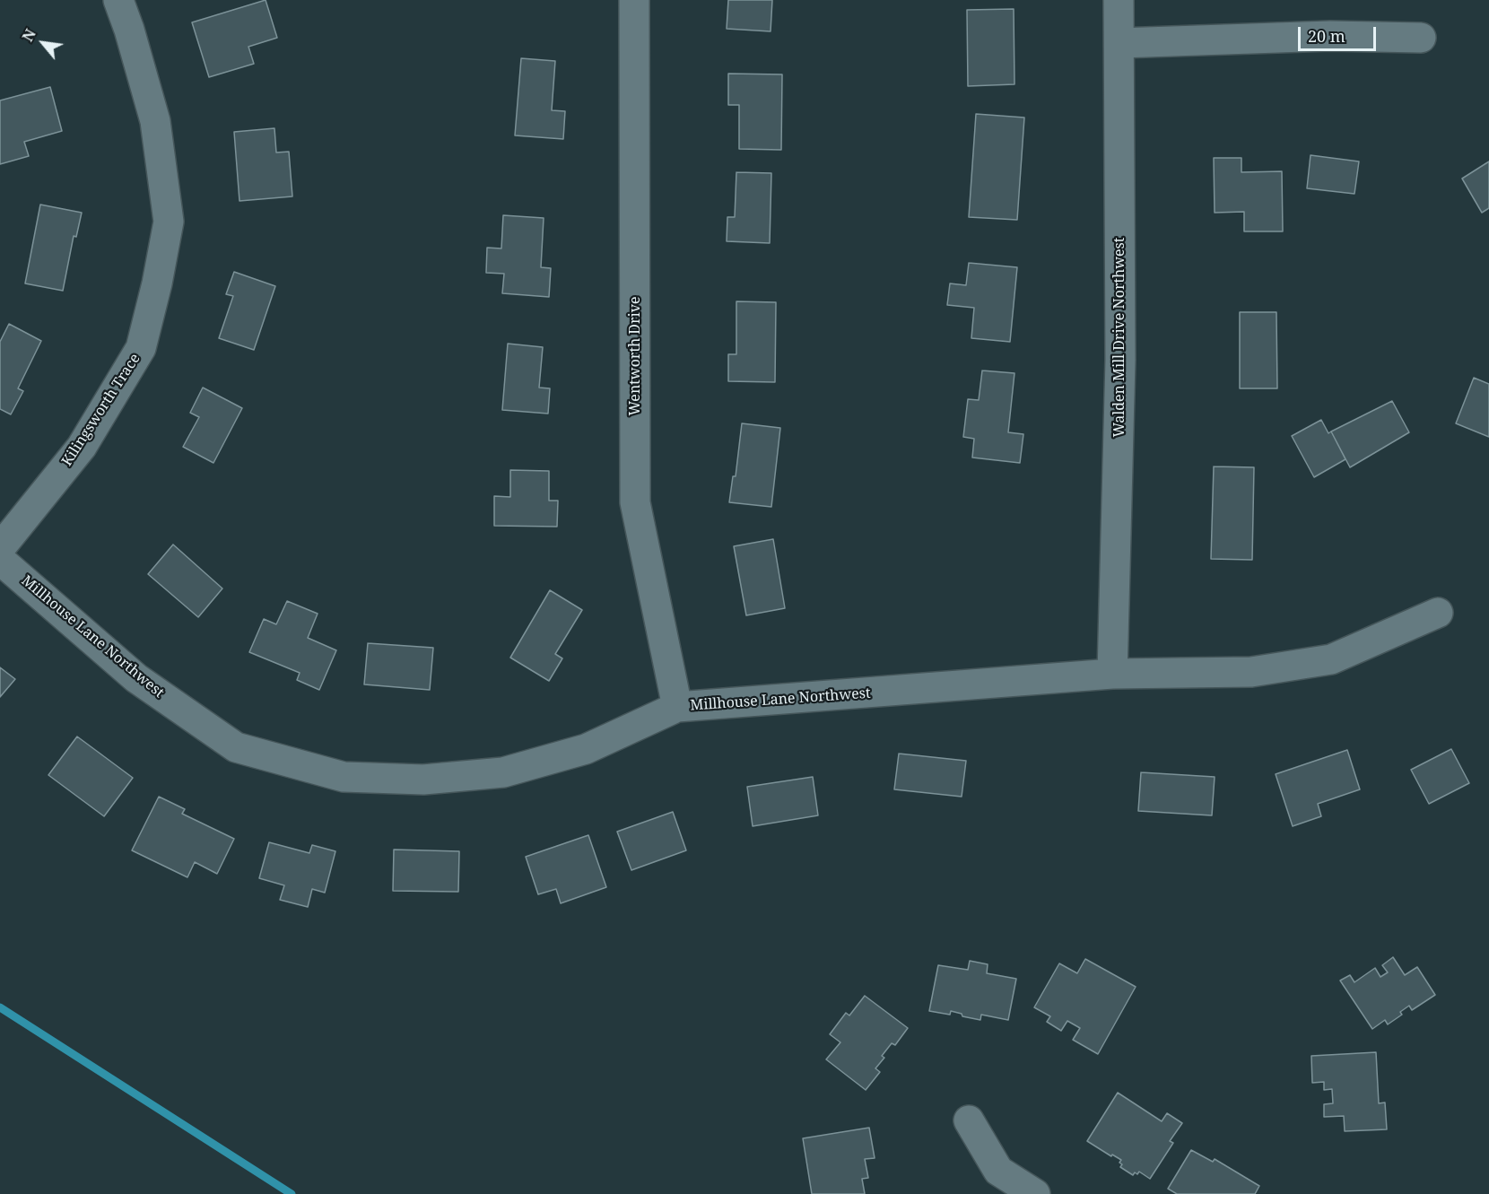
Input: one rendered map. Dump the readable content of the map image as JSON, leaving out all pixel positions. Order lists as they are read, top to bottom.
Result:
{
  "streets": {
    "street": [
      "Walden Mill Drive Northwest",
      "Wentworth Drive",
      "Kilingsworth Trace",
      "Millhouse Lane Northwest"
    ]
  },
  "crossings": [
    ["Walden Mill Drive Northwest", "Millhouse Lane Northwest"],
    ["Wentworth Drive", "Millhouse Lane Northwest"]
  ],
  "scale_bar": "20 m",
  "north": "top left"
}
